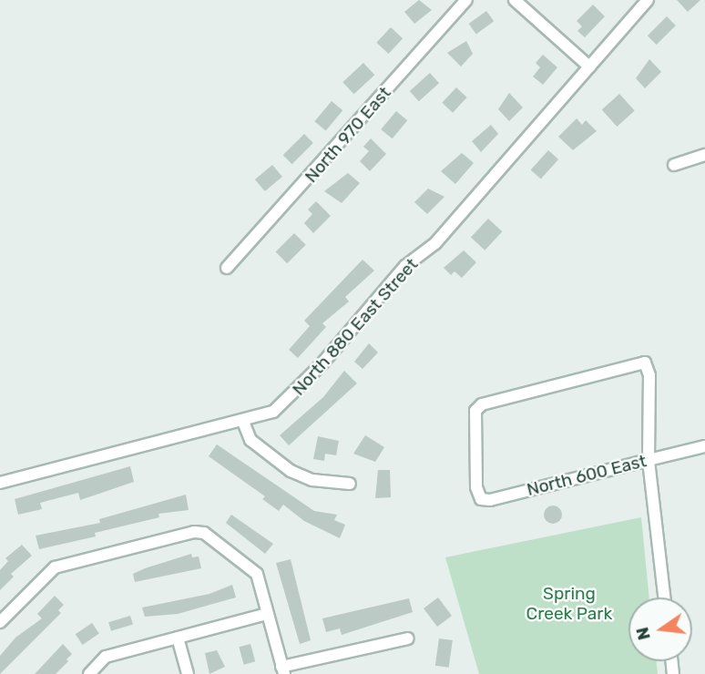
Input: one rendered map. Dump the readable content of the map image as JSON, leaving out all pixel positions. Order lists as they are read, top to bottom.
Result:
{
  "streets": {
    "street": ["North 970 East", "North 880 East Street", "North 600 East"]
  },
  "parks": ["Spring Creek Park"],
  "north": "left"
}
